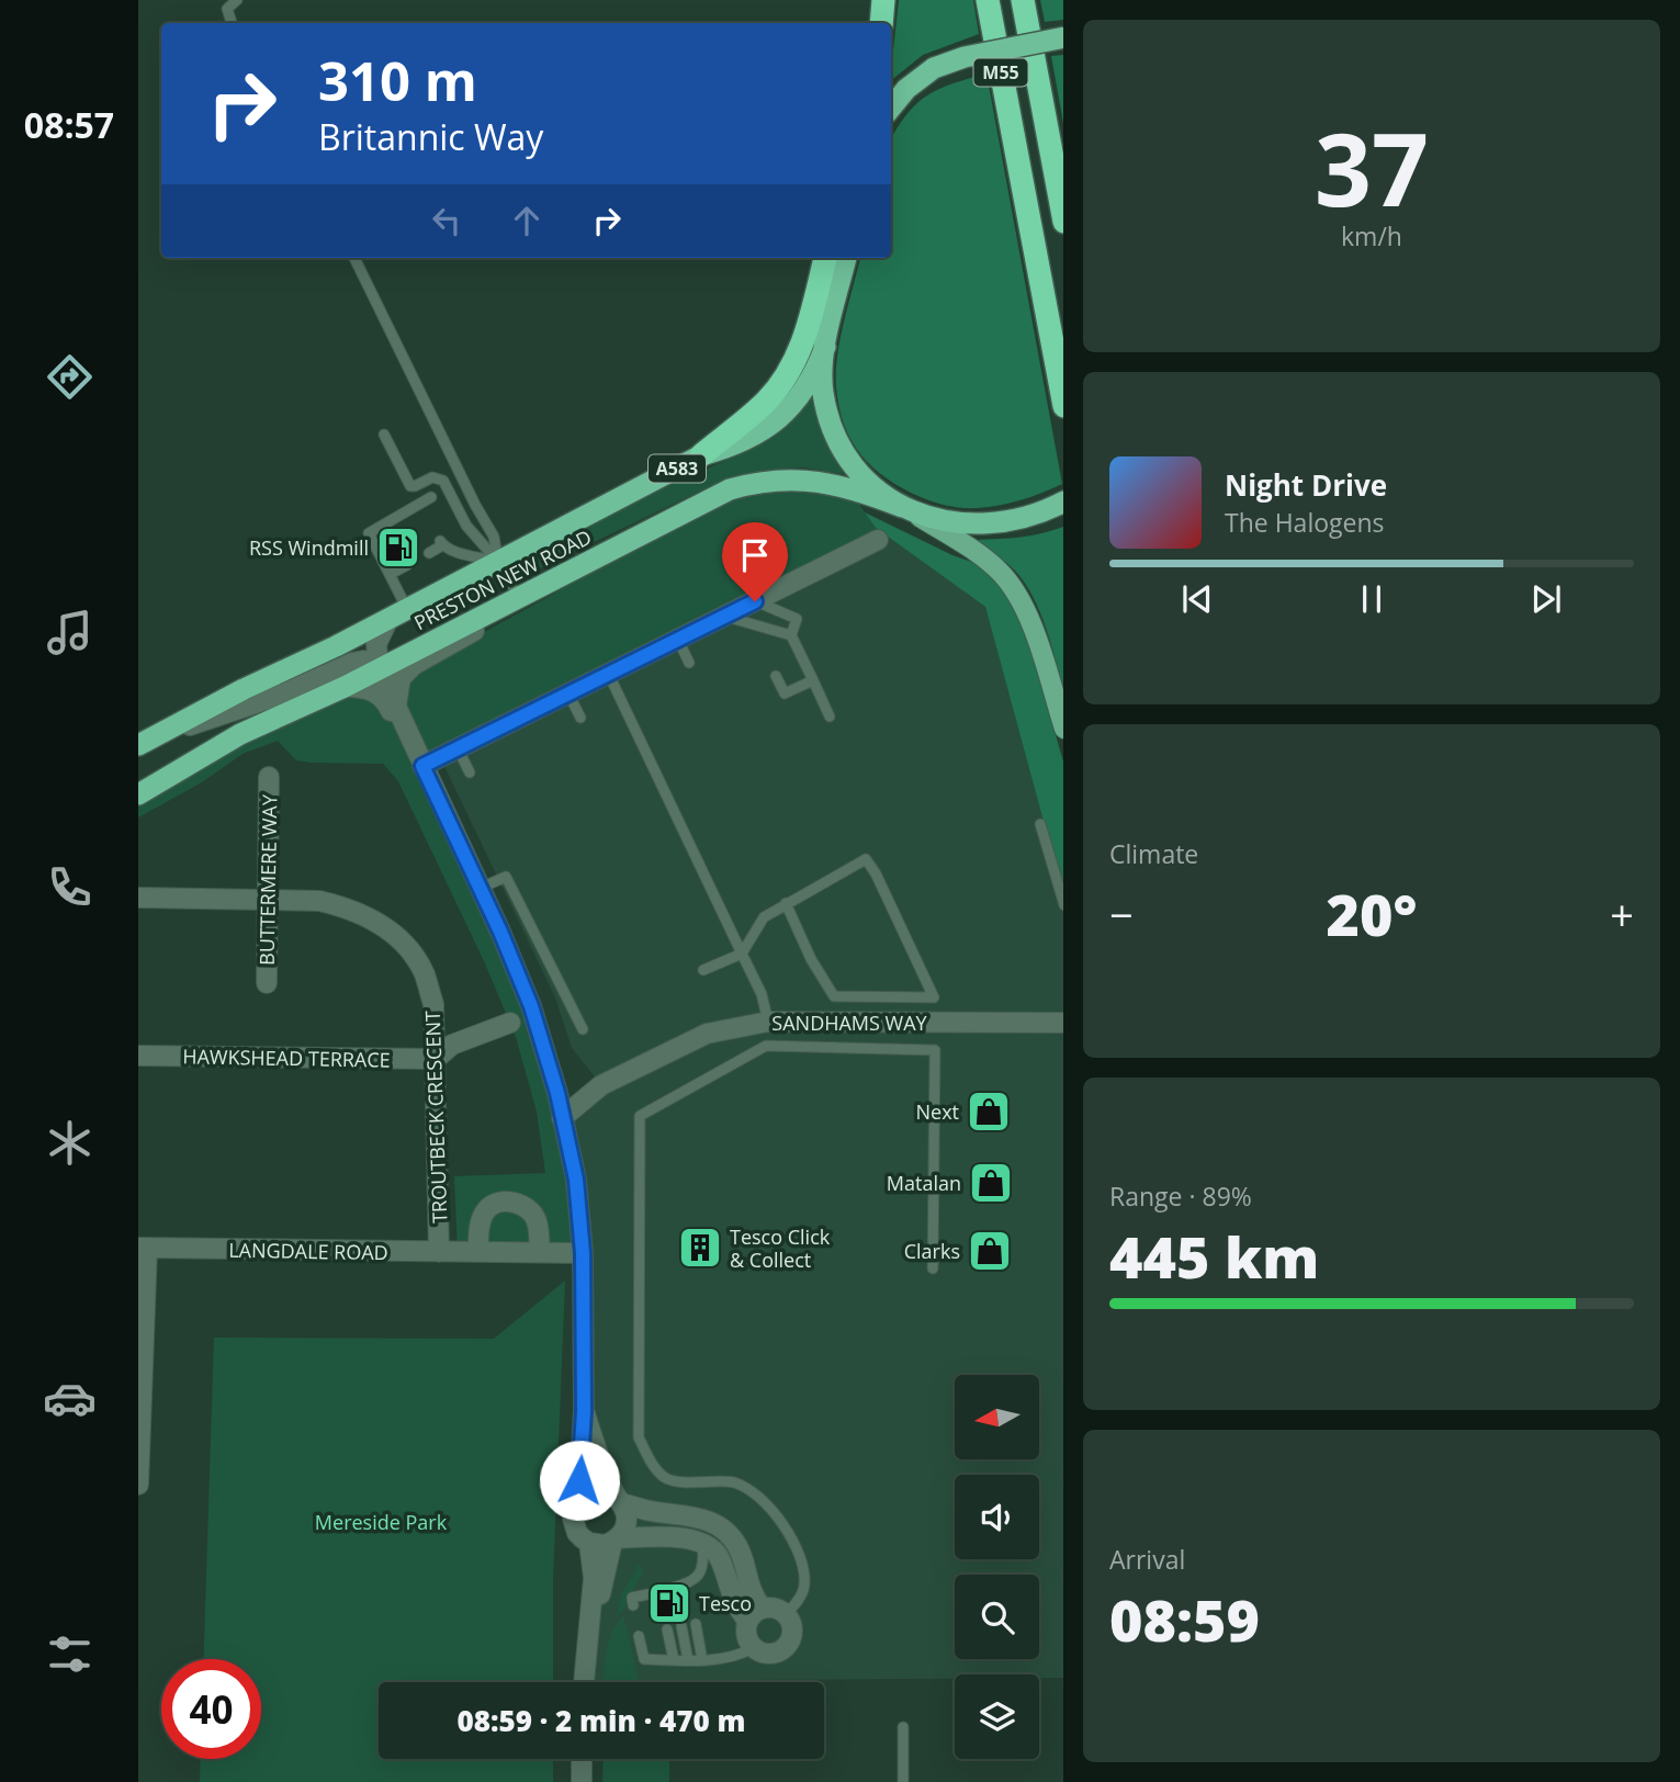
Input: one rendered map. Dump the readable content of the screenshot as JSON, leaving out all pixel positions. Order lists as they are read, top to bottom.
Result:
{
  "streets": {
    "highway": ["M55", "A583", "PRESTON NEW ROAD"],
    "street": [
      "BUTTERMERE WAY",
      "SANDHAMS WAY",
      "HAWKSHEAD TERRACE",
      "TROUTBECK CRESCENT",
      "LANGDALE ROAD"
    ]
  },
  "crossings": [
    ["A583", "PRESTON NEW ROAD"],
    ["BUTTERMERE WAY", "TROUTBECK CRESCENT"],
    ["HAWKSHEAD TERRACE", "TROUTBECK CRESCENT"],
    ["TROUTBECK CRESCENT", "LANGDALE ROAD"]
  ],
  "parks": ["Mereside Park"],
  "places": {
    "fuel station": ["RSS Windmill", "Tesco"],
    "shop": ["Next", "Matalan", "Clarks"],
    "building": ["Tesco Click & Collect"]
  },
  "north": "left",
  "page": {
    "tabs": "08:57",
    "tile": [
      ["37", "km/h"],
      "Climate",
      ["Range · 89%", "445 km"],
      ["Arrival", "08:59"]
    ],
    "turn": ["310 m", "Britannic Way"],
    "song": ["Night Drive", "The Halogens"],
    "heat": ["−", "20°", "+"],
    "limit": "40",
    "trip": "08:59 · 2 min · 470 m"
  }
}
